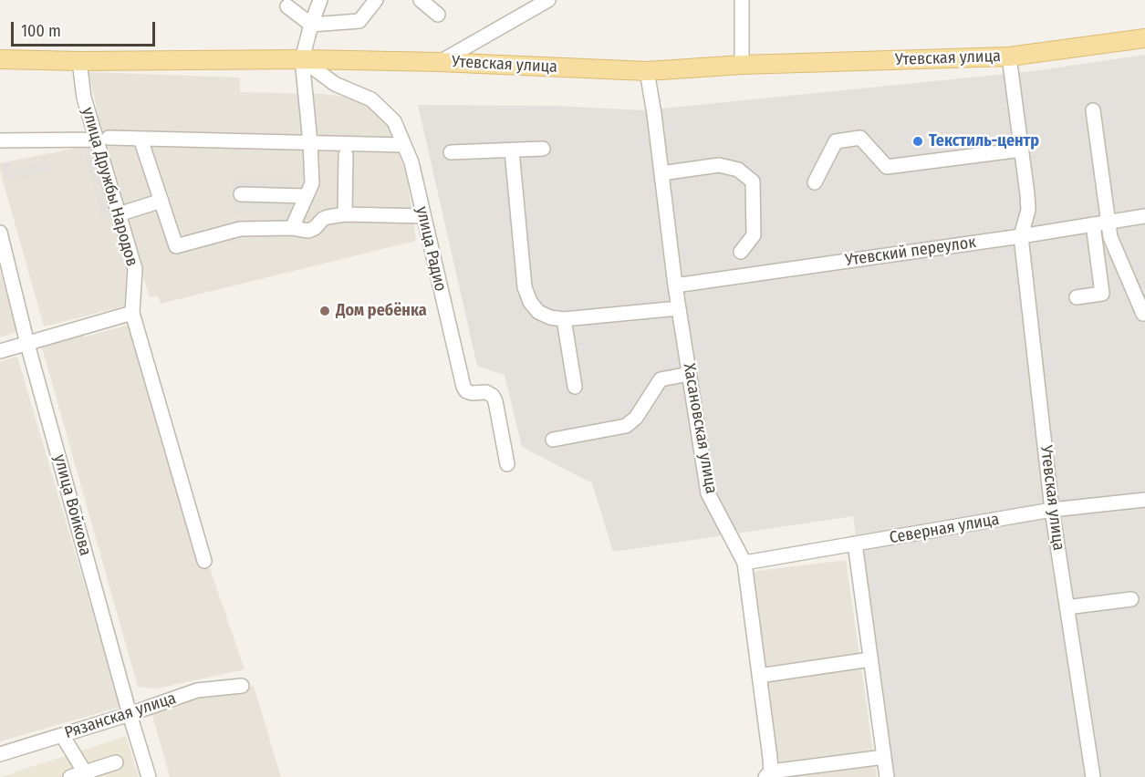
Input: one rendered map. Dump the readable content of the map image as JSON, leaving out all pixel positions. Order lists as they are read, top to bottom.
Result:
{
  "streets": {
    "main road": ["Утевская улица"],
    "street": [
      "улица Дружбы Народов",
      "улица Радио",
      "Утевский переулок",
      "Хасановская улица",
      "улица Войкова",
      "Северная улица",
      "Рязанская улица"
    ]
  },
  "crossings": [
    ["Утевская улица", "улица Дружбы Народов"],
    ["Утевская улица", "улица Радио"],
    ["Утевская улица", "Утевский переулок"],
    ["Утевская улица", "Хасановская улица"],
    ["Утевская улица", "Северная улица"],
    ["Утевский переулок", "Хасановская улица"],
    ["Хасановская улица", "Северная улица"],
    ["улица Войкова", "Рязанская улица"]
  ],
  "places": ["Текстиль-центр", "Дом ребёнка"],
  "scale_bar": "100 m"
}
